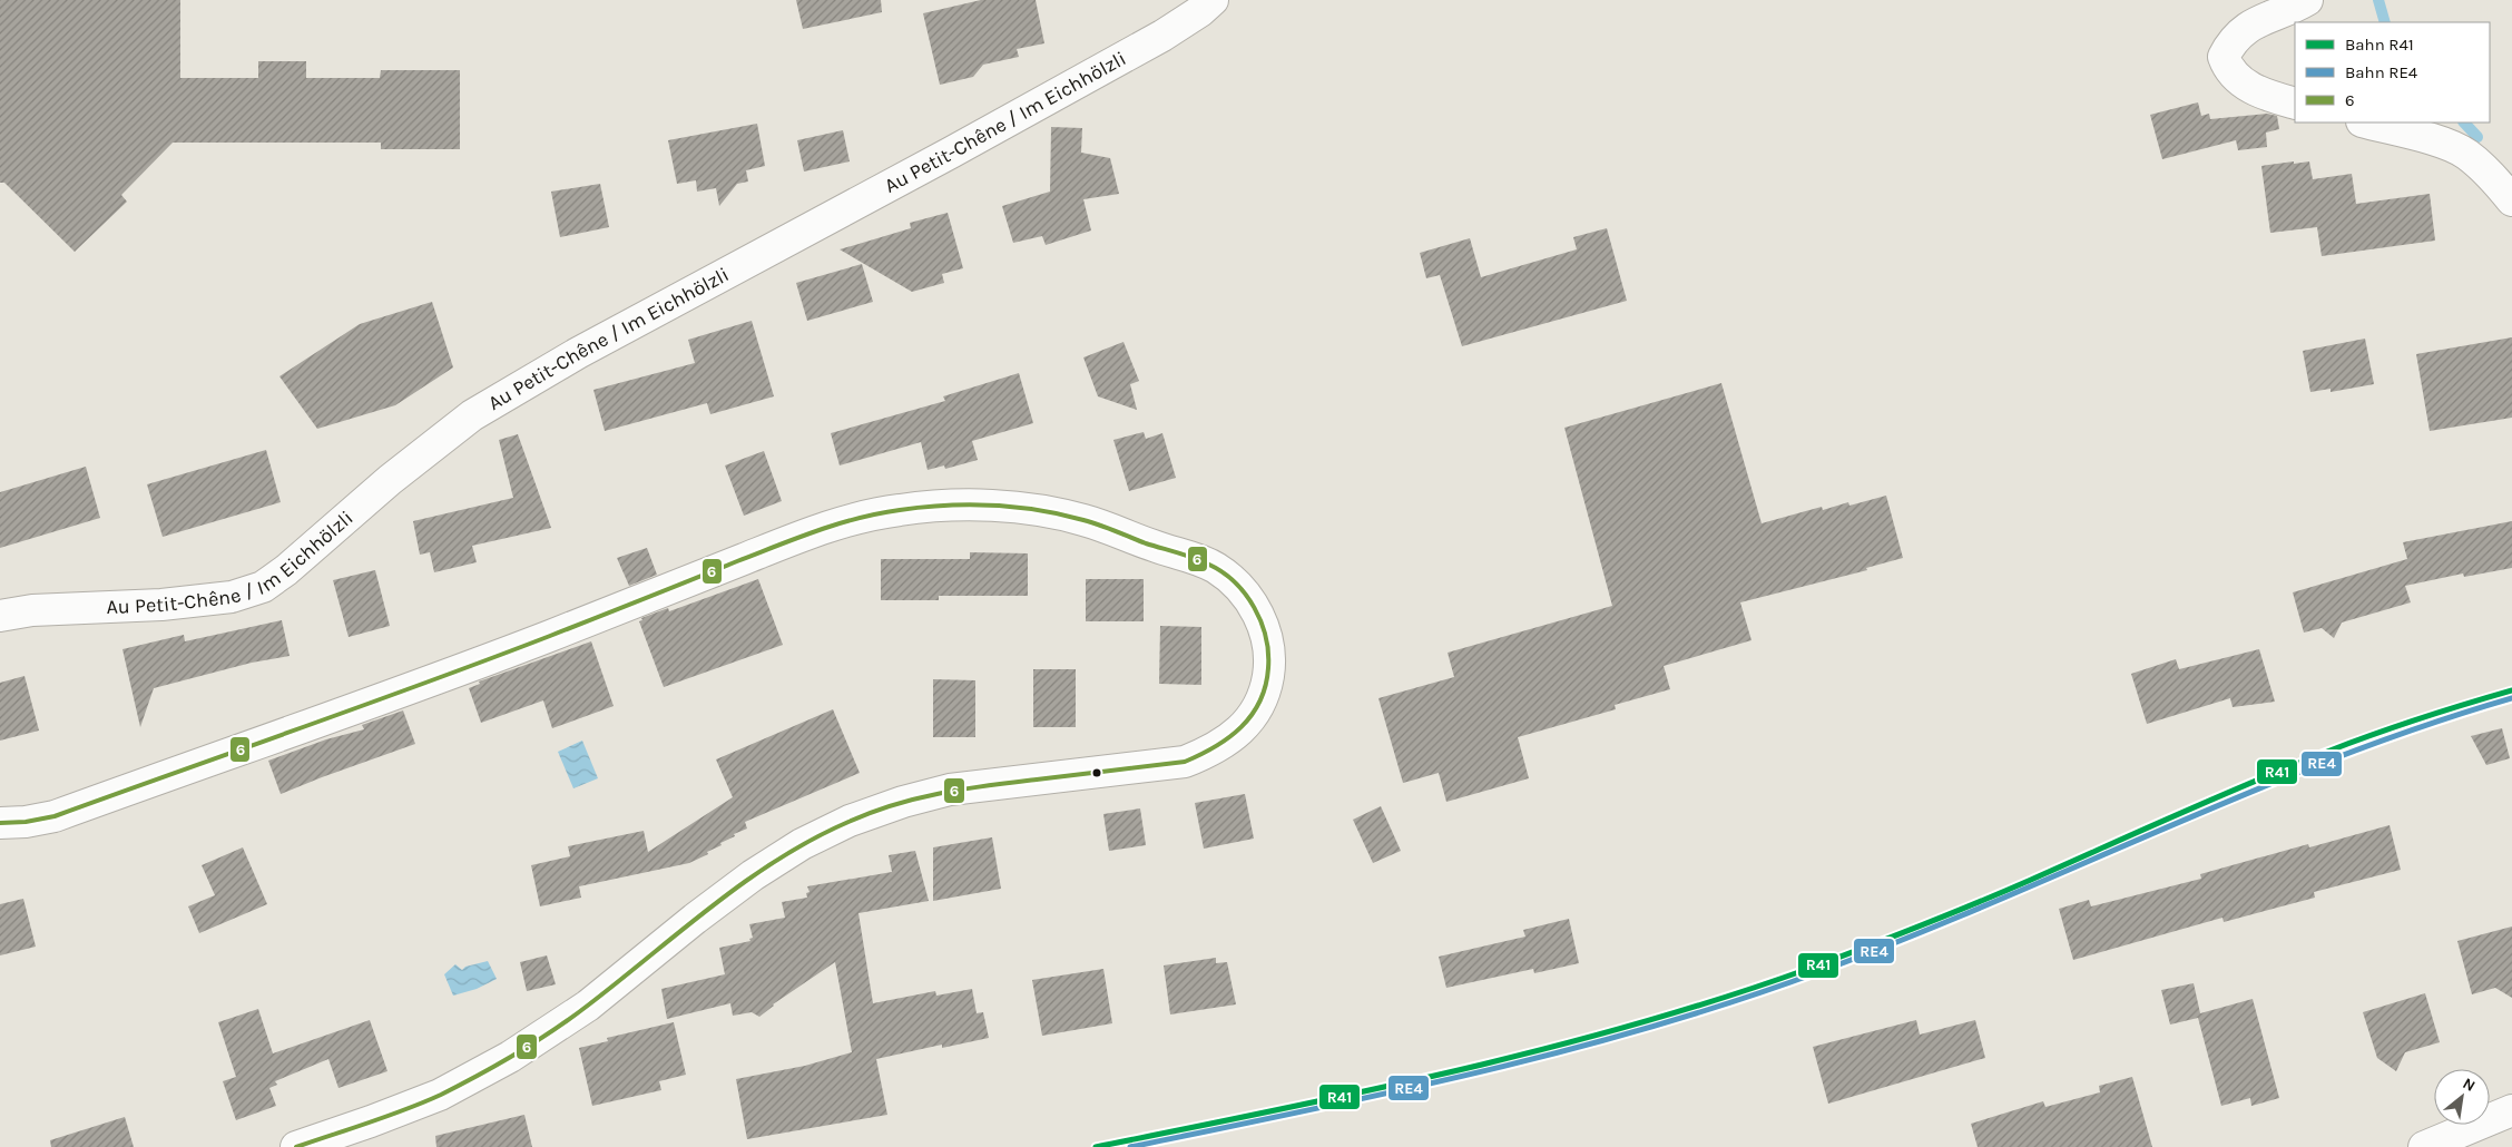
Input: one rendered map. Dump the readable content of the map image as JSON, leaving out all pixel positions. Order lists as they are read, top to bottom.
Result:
{
  "streets": {
    "street": ["Au Petit-Chêne / Im Eichhölzli"]
  },
  "lines": ["transit line 6", "rail line R41", "rail line RE4"],
  "legend": ["Bahn R41", "Bahn RE4", "6"],
  "north": "top right"
}
